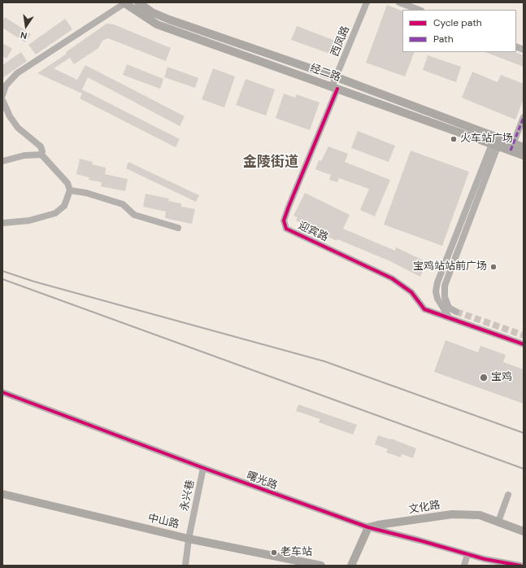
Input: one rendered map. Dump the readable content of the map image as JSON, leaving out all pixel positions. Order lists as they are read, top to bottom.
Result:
{
  "streets": {
    "main road": ["经二路", "文化路", "中山路"],
    "street": [
      "西凤路",
      "迎宾路",
      "曙光路",
      "永兴巷"
    ]
  },
  "crossings": [
    ["西凤路", "经二路"],
    ["西凤路", "迎宾路"],
    ["经二路", "迎宾路"],
    ["曙光路", "永兴巷"],
    ["曙光路", "文化路"],
    ["永兴巷", "中山路"]
  ],
  "districts": ["金陵街道"],
  "places": [
    "火车站广场",
    "宝鸡站站前广场",
    "宝鸡",
    "老车站"
  ],
  "legend": ["Cycle path", "Path"],
  "north": "bottom"
}
